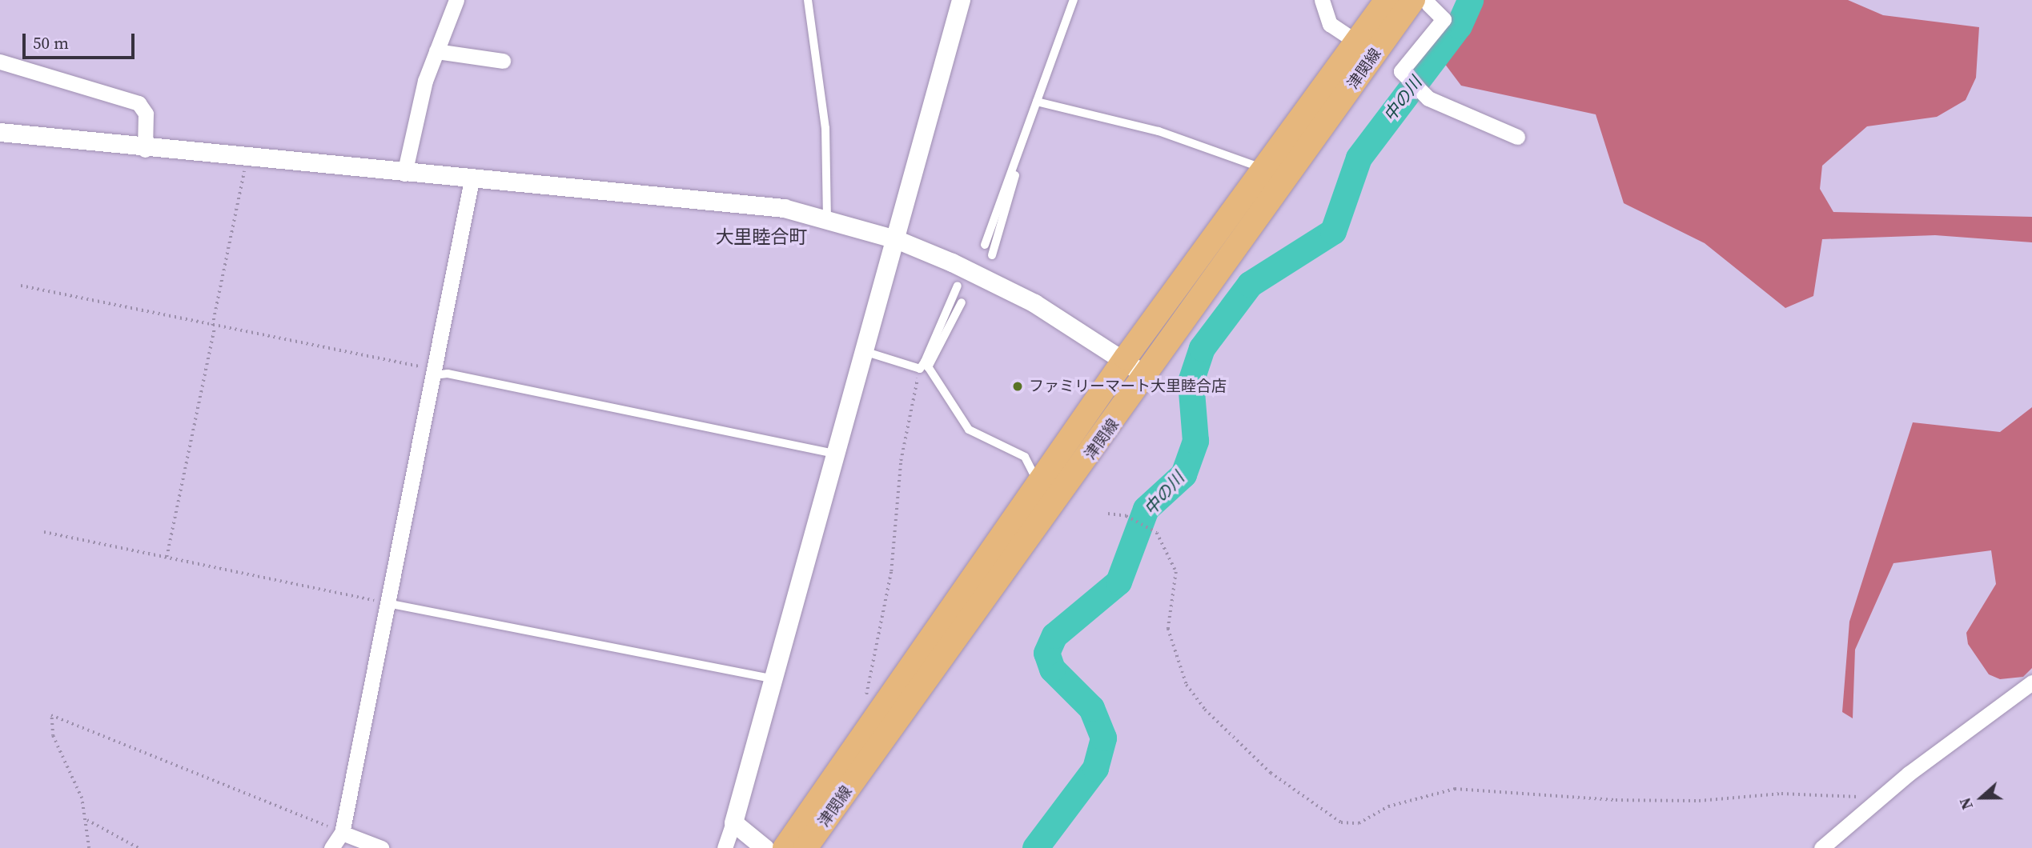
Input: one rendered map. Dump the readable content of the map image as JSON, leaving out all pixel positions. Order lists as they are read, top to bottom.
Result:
{
  "streets": {
    "main road": ["津関線"]
  },
  "districts": ["大里睦合町"],
  "water": ["中の川"],
  "places": ["ファミリーマート大里睦合店"],
  "scale_bar": "50 m",
  "north": "left"
}
